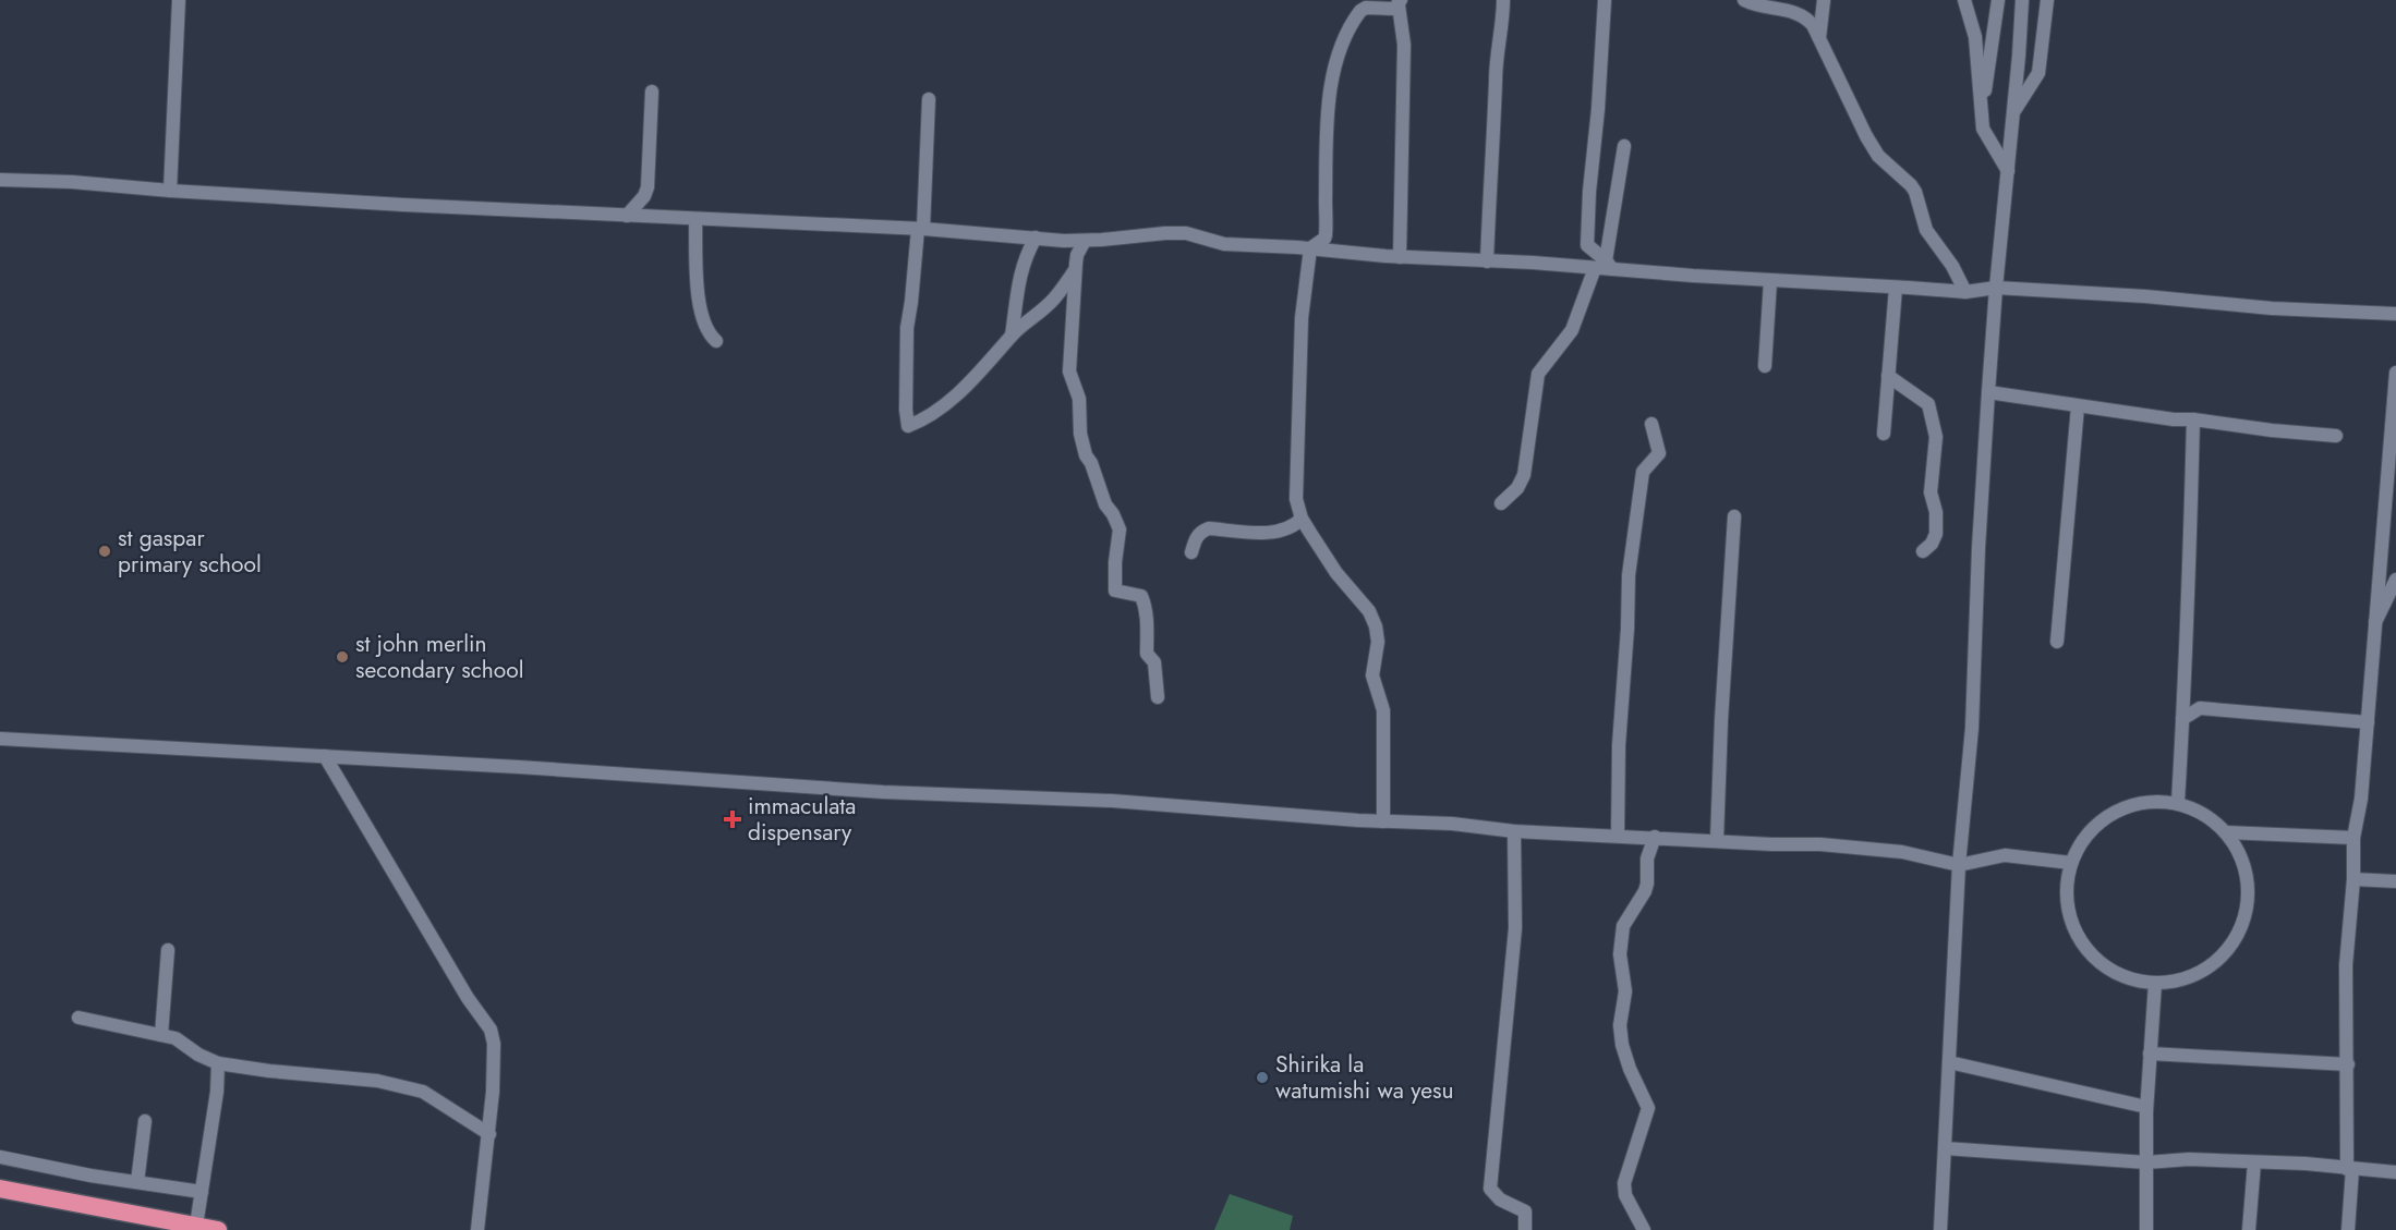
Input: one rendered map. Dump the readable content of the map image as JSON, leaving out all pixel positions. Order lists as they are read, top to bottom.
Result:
{
  "places": {
    "other": ["st gaspar primary school", "st john merlin secondary school", "Shirika la watumishi wa yesu"],
    "health": ["immaculata dispensary"]
  }
}
